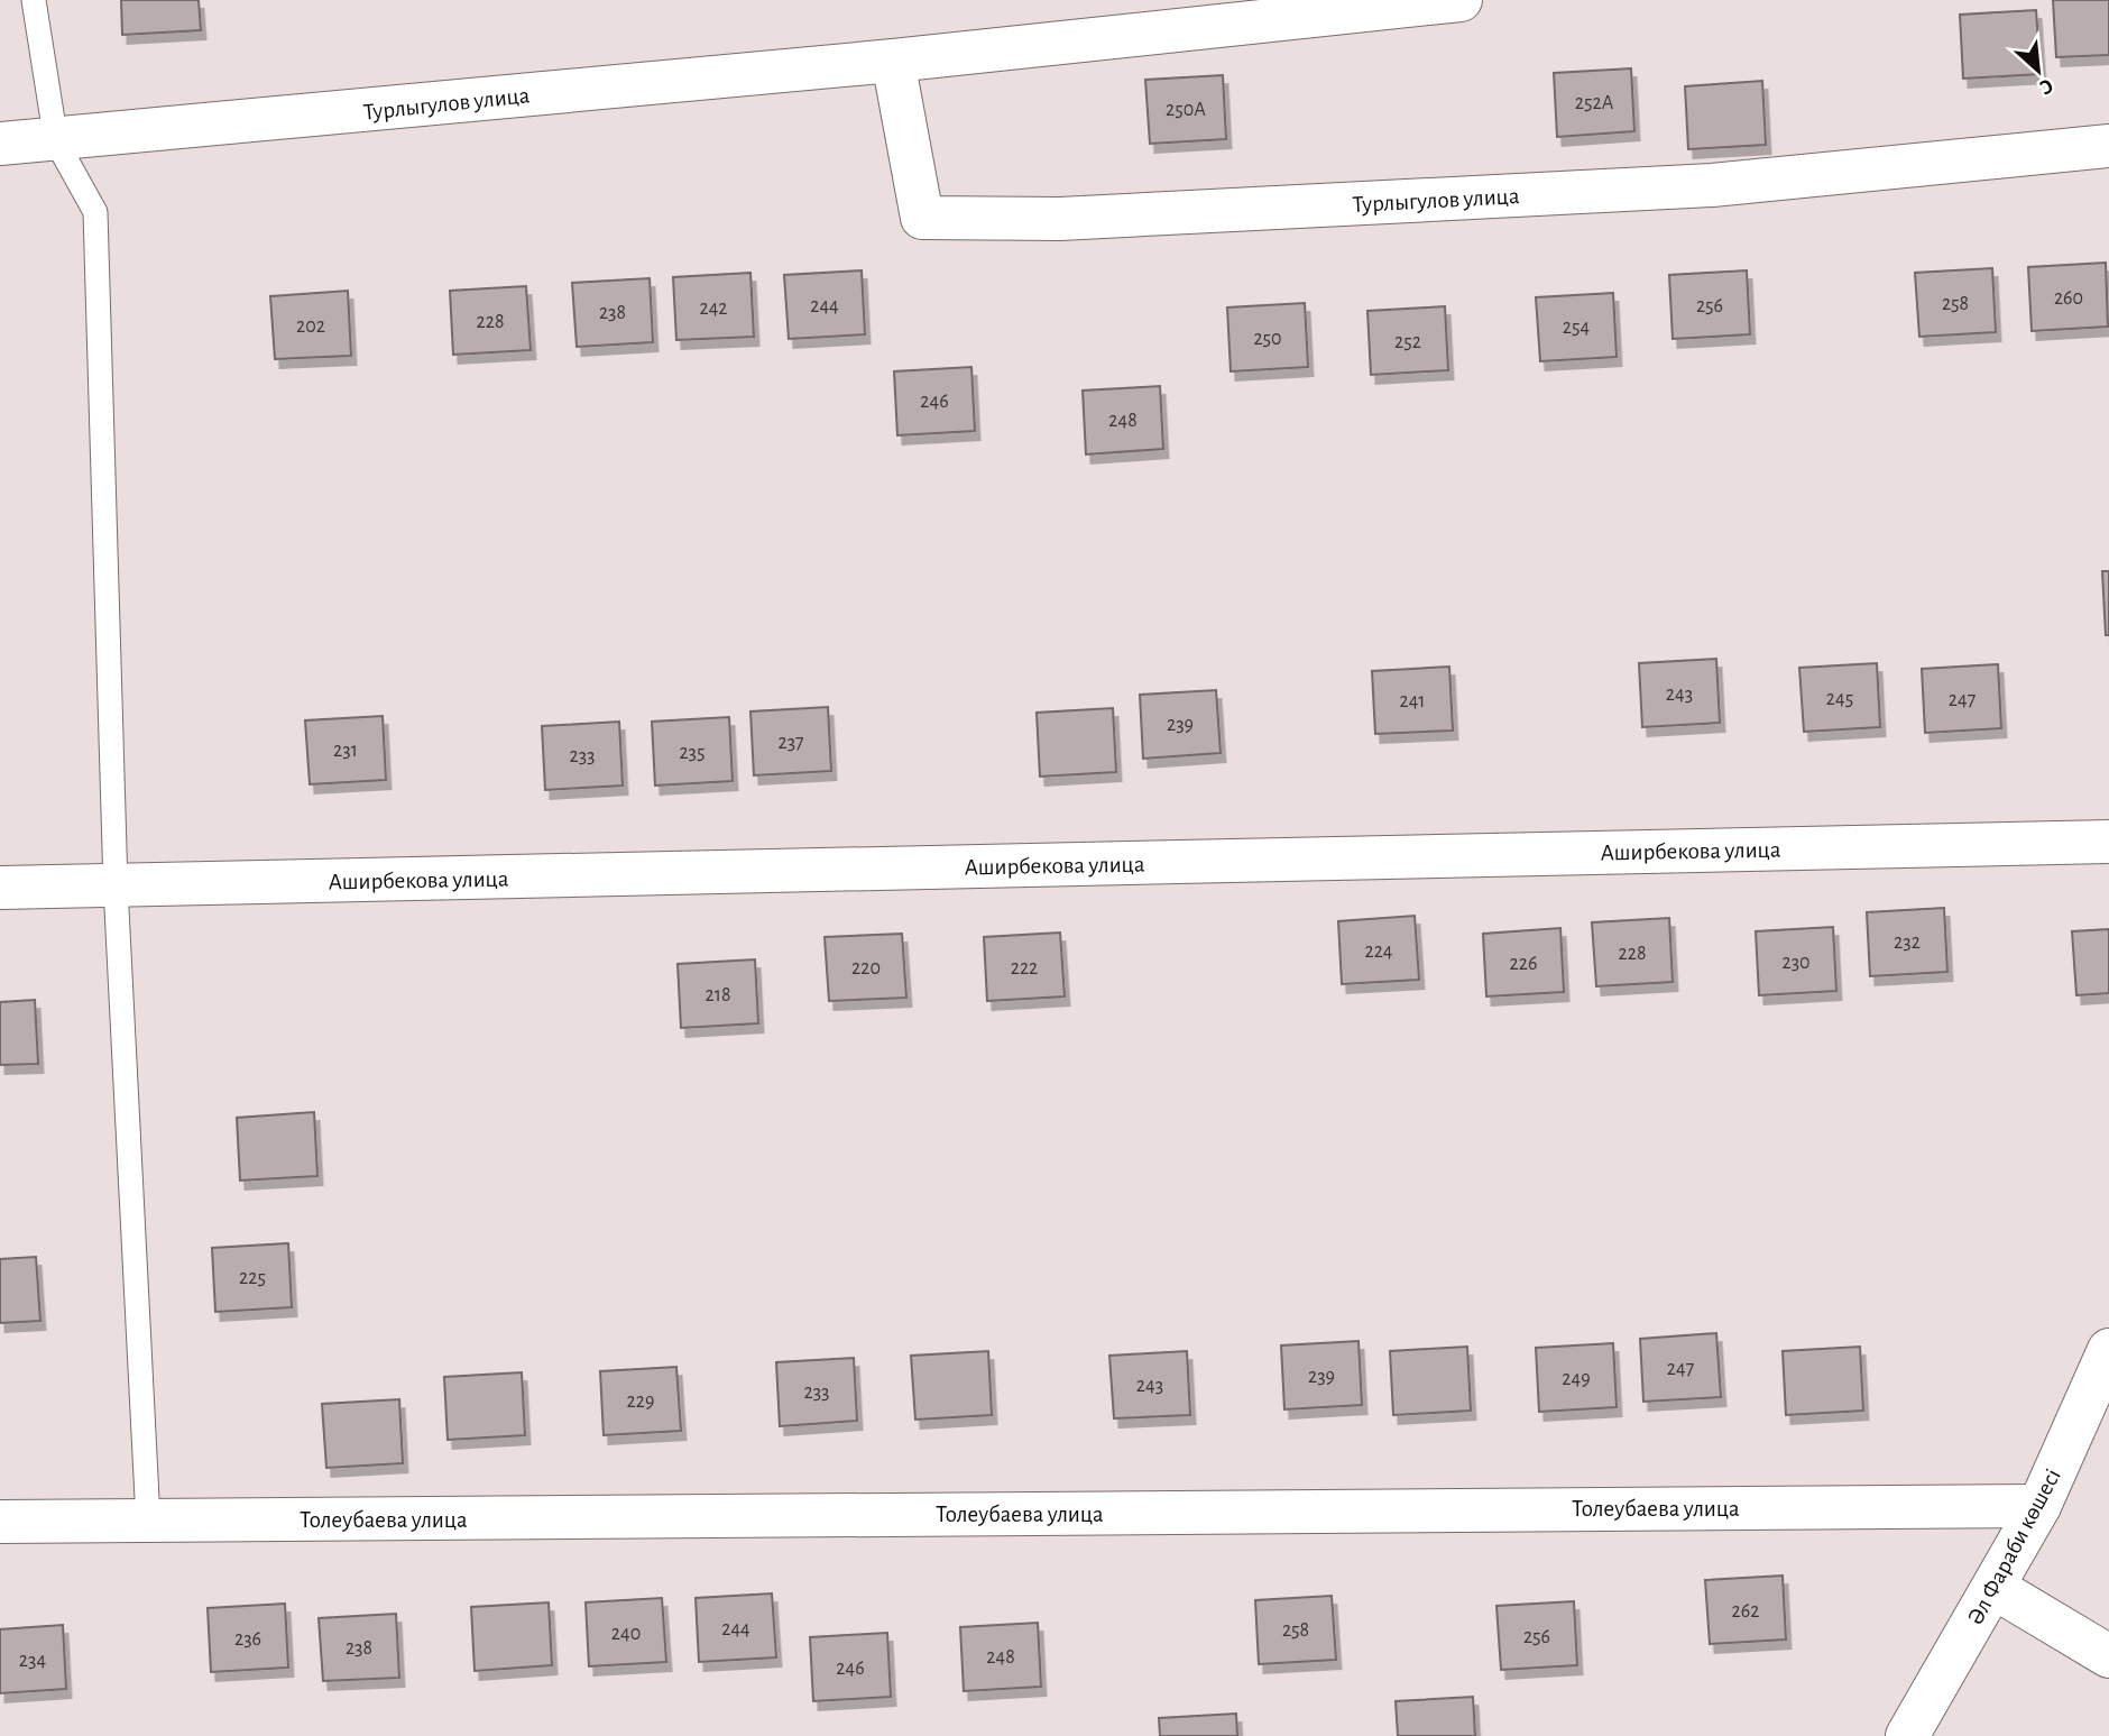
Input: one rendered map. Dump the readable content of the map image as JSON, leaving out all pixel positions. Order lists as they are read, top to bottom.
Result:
{
  "streets": {
    "street": [
      "Турлыгулов улица",
      "Аширбекова улица",
      "Толеубаева улица",
      "Әл Фараби көшесі"
    ]
  },
  "crossings": [
    ["Толеубаева улица", "Әл Фараби көшесі"]
  ],
  "house_numbers": [
    "252А",
    "250А",
    "260",
    "258",
    "244",
    "256",
    "242",
    "238",
    "228",
    "202",
    "254",
    "250",
    "252",
    "246",
    "248",
    "243",
    "245",
    "247",
    "241",
    "239",
    "237",
    "231",
    "235",
    "233",
    "232",
    "224",
    "228",
    "230",
    "226",
    "220",
    "222",
    "218",
    "225",
    "247",
    "239",
    "249",
    "243",
    "233",
    "229",
    "262",
    "244",
    "258",
    "240",
    "256",
    "236",
    "238",
    "248",
    "234",
    "246"
  ],
  "north": "bottom right"
}
